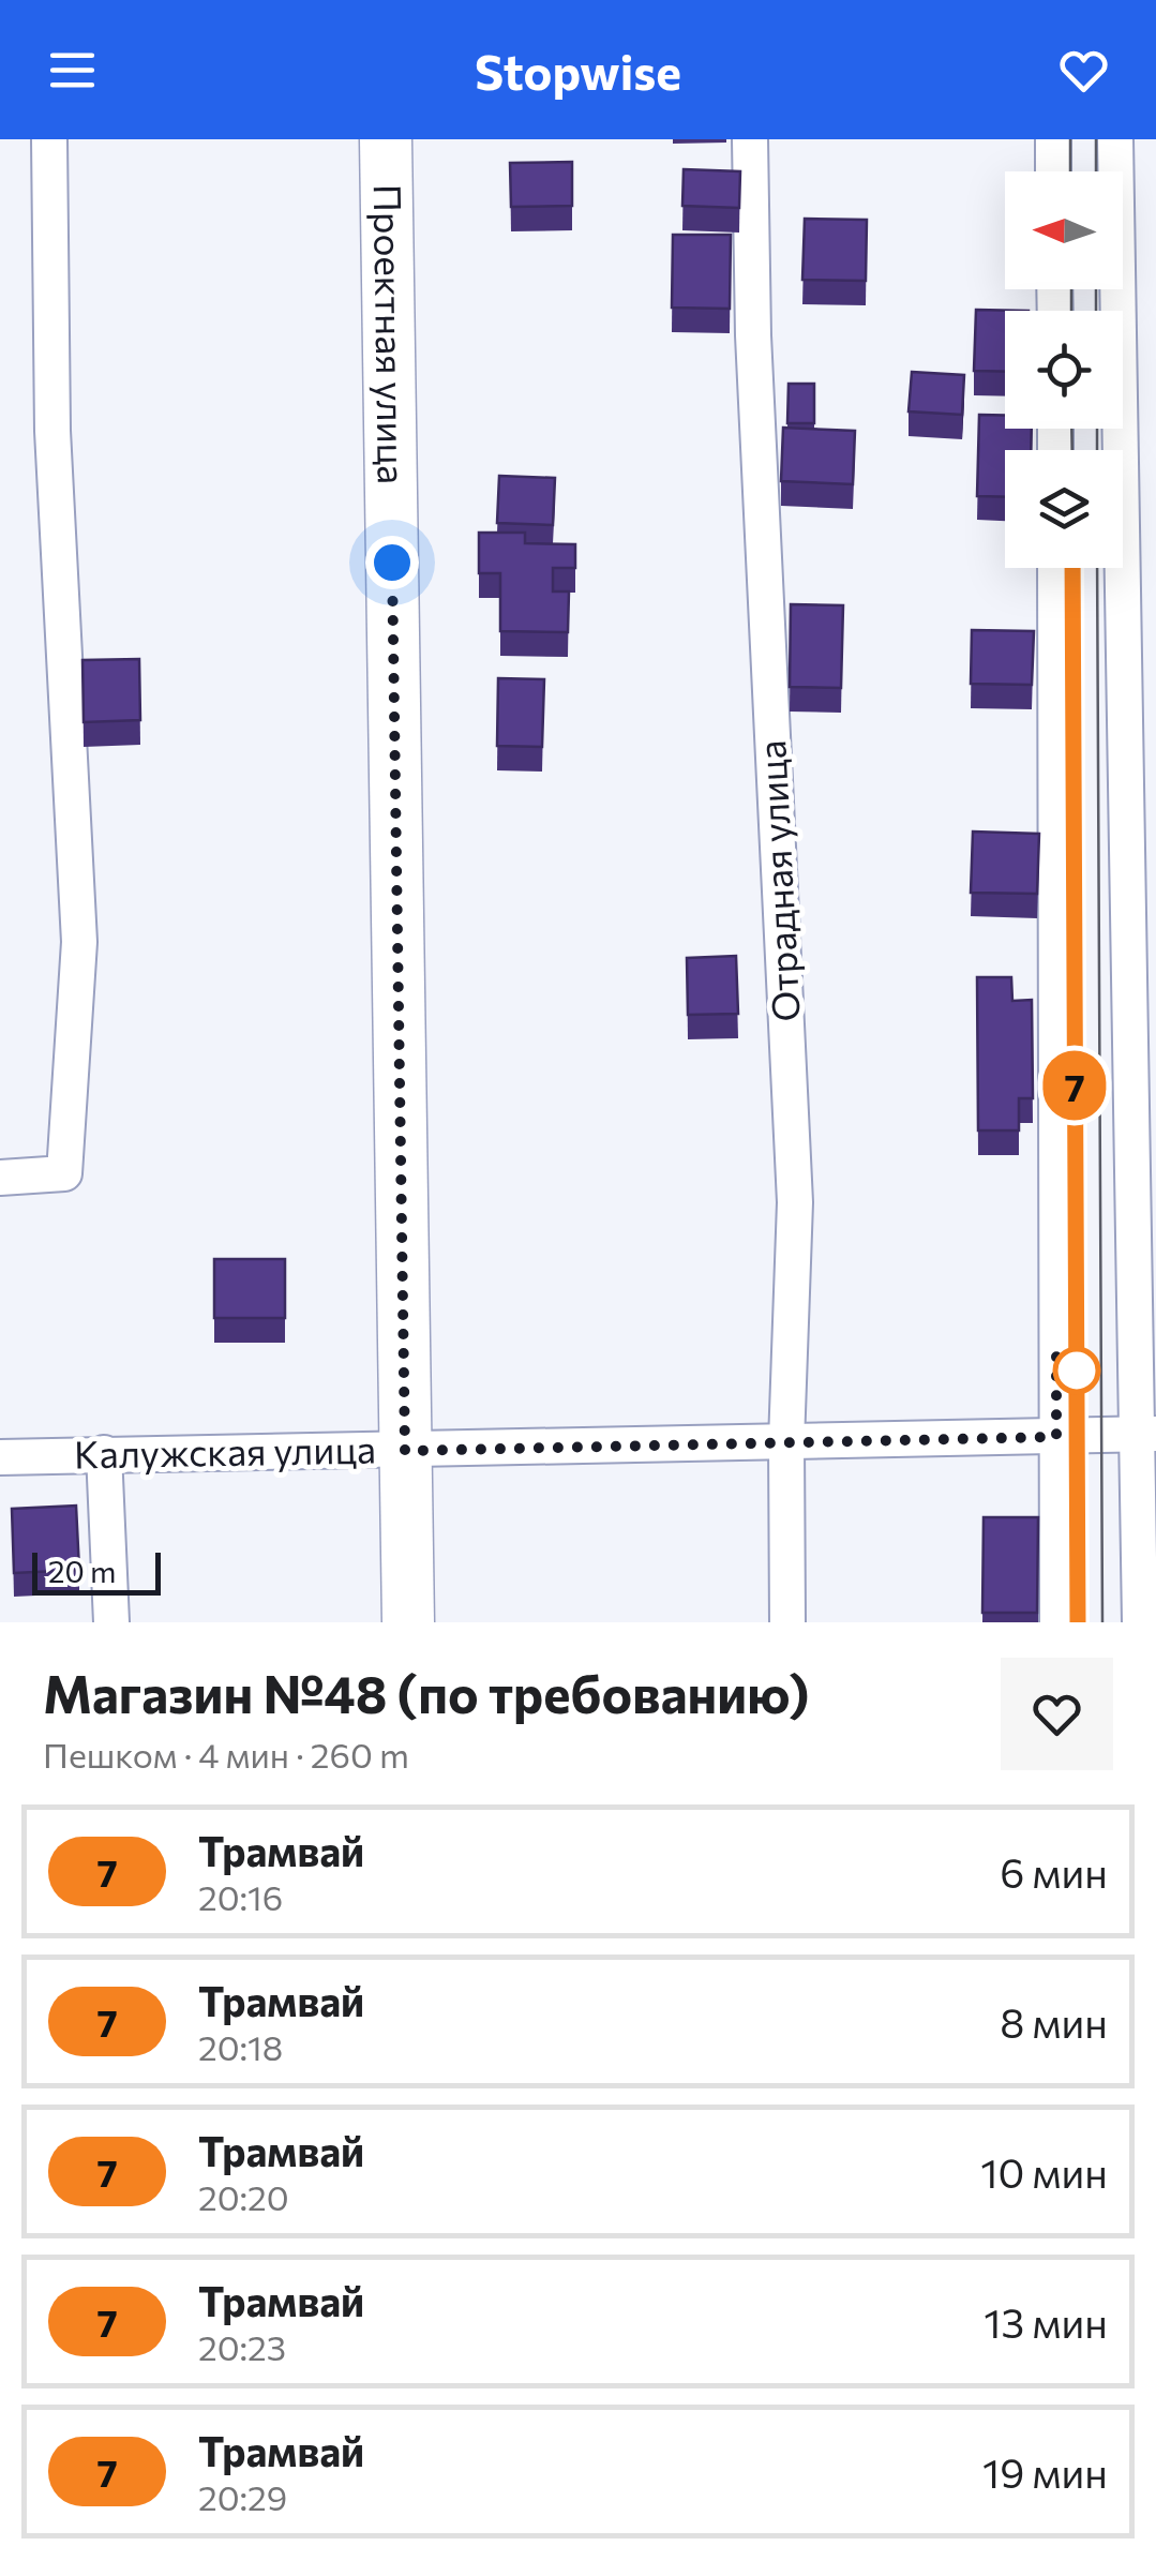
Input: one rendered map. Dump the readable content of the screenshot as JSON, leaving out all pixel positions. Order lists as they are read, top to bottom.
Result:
{
  "streets": {
    "main road": ["Проектная улица"],
    "street": ["Отрадная улица", "Калужская улица"]
  },
  "crossings": [
    ["Проектная улица", "Калужская улица"],
    ["Отрадная улица", "Калужская улица"]
  ],
  "lines": ["tram line 7"],
  "scale_bar": "20 m",
  "north": "left",
  "page": {
    "header": "Stopwise",
    "on_map": "7",
    "scale": "20 m",
    "heading": ["Магазин №48 (по требованию)", "Пешком · 4 мин · 260 m"],
    "list": [
      {
        "mark": "7",
        "name": "Трамвай",
        "note": "20:16",
        "value": "6 мин"
      },
      {
        "mark": "7",
        "name": "Трамвай",
        "note": "20:18",
        "value": "8 мин"
      },
      {
        "mark": "7",
        "name": "Трамвай",
        "note": "20:20",
        "value": "10 мин"
      },
      {
        "mark": "7",
        "name": "Трамвай",
        "note": "20:23",
        "value": "13 мин"
      },
      {
        "mark": "7",
        "name": "Трамвай",
        "note": "20:29",
        "value": "19 мин"
      }
    ]
  }
}
